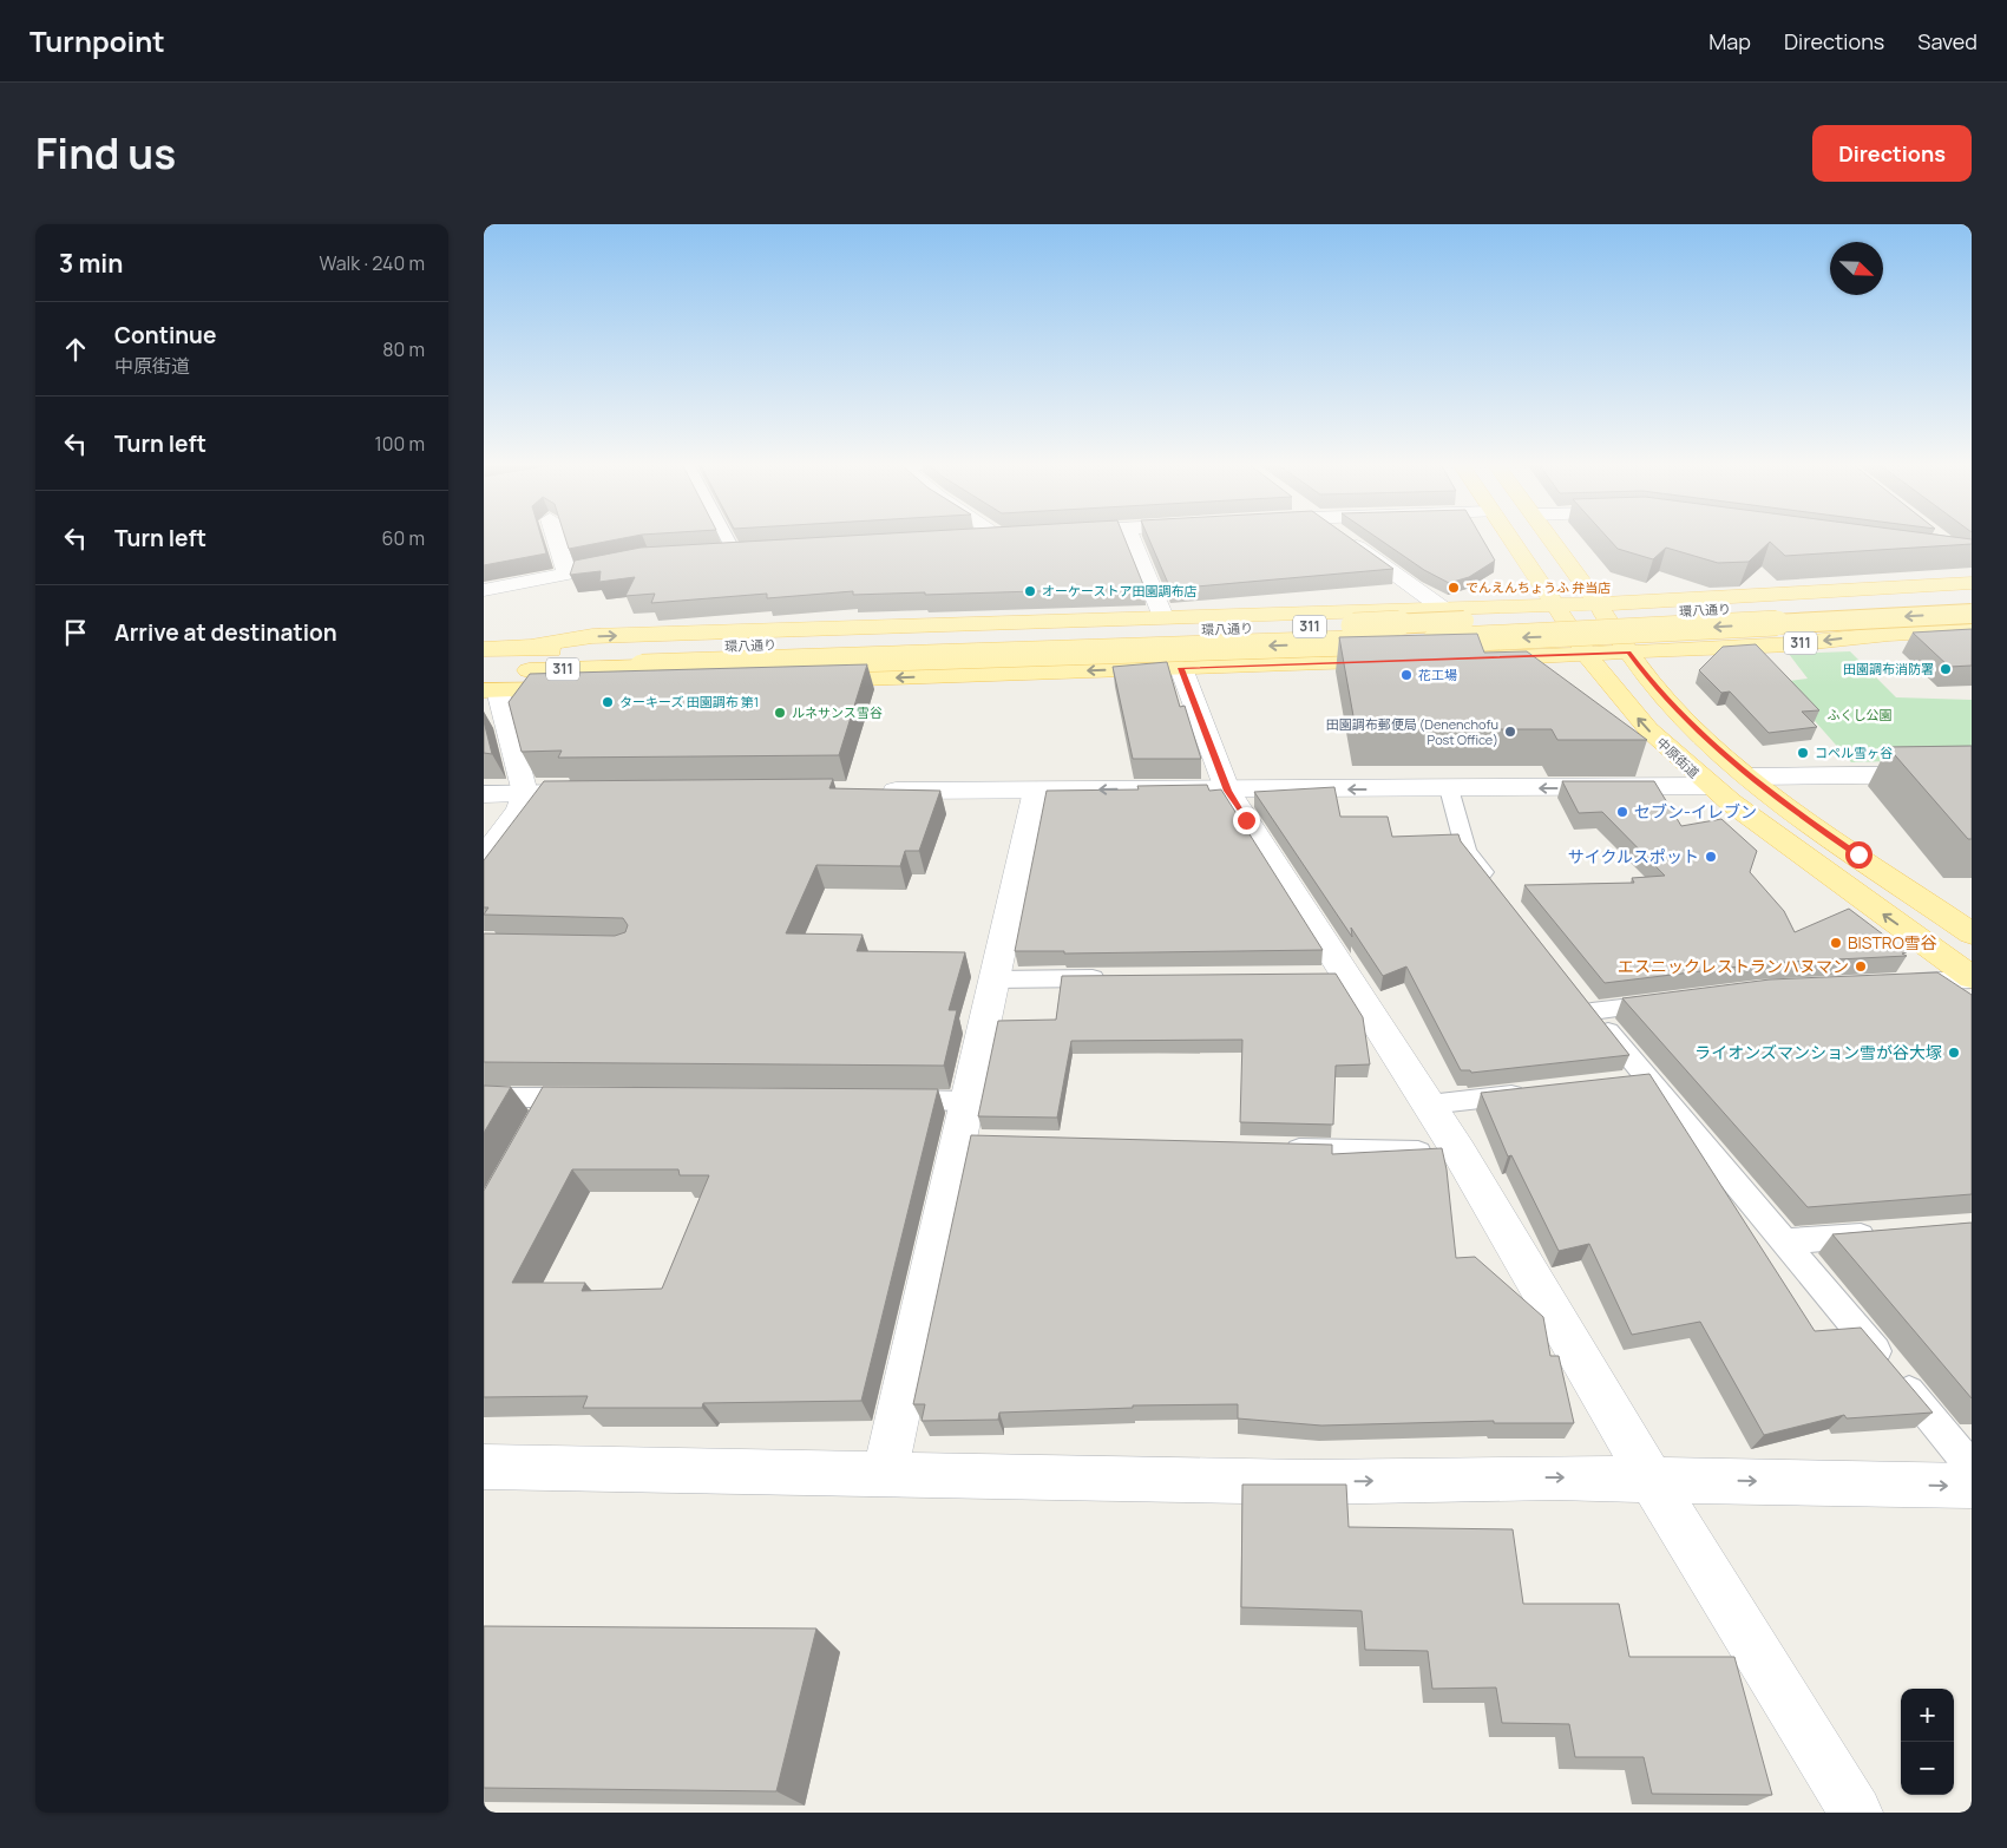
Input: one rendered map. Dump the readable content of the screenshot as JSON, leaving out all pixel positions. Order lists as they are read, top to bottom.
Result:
{
  "streets": {
    "main road": ["環八通り", "311", "中原街道"]
  },
  "crossings": [
    ["環八通り", "311"],
    ["311", "中原街道"]
  ],
  "parks": ["ふくし公園"],
  "places": [
    "でんえんちょうふ 弁当店",
    "オーケーストア田園調布店",
    "田園調布消防署",
    "花工場",
    "ターキーズ 田園調布 第1",
    "ルネサンス雪谷",
    "田園調布郵便局 (Denenchofu Post Office)",
    "コペル雪ヶ谷",
    "セブン-イレブン",
    "サイクルスポット",
    "BISTRO雪谷",
    "エスニックレストランハヌマン",
    "ライオンズマンション雪が谷大塚"
  ],
  "north": "bottom right",
  "page": {
    "header": "Turnpoint",
    "nav": ["Map", "Directions", "Saved"],
    "title": "Find us",
    "buttons": "Directions",
    "heading": ["3 min", "Walk · 240 m"],
    "list": [
      ["Continue", "中原街道", "80 m"],
      ["Turn left", "100 m"],
      ["Turn left", "60 m"],
      "Arrive at destination"
    ],
    "map_buttons": ["+", "−"]
  }
}
